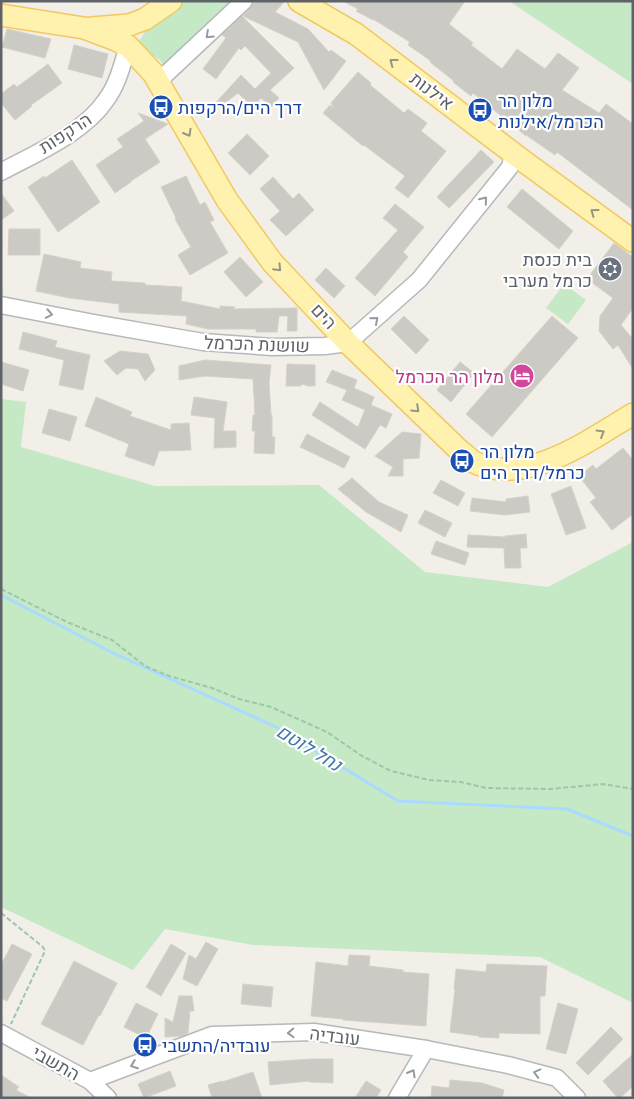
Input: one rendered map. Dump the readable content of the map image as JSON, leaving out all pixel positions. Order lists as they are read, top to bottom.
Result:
{
  "streets": {
    "main road": ["אילנות", "הים"],
    "street": [
      "הרקפות",
      "שושנת הכרמל",
      "עובדיה",
      "התשבי"
    ]
  },
  "crossings": [
    ["הרקפות", "הים"],
    ["הים", "שושנת הכרמל"],
    ["עובדיה", "התשבי"]
  ],
  "one_way": [
    "אילנות",
    "הים",
    "שושנת הכרמל",
    "עובדיה"
  ],
  "water": ["נחל לוטם"],
  "places": {
    "bus stop": [
      "דרך הים/הרקפות",
      "מלון הר הכרמל/אילנות",
      "מלון הר כרמל/דרך הים",
      "עובדיה/התשבי"
    ],
    "synagogue": ["בית כנסת כרמל מערבי"],
    "hotel": ["מלון הר הכרמל"]
  }
}
